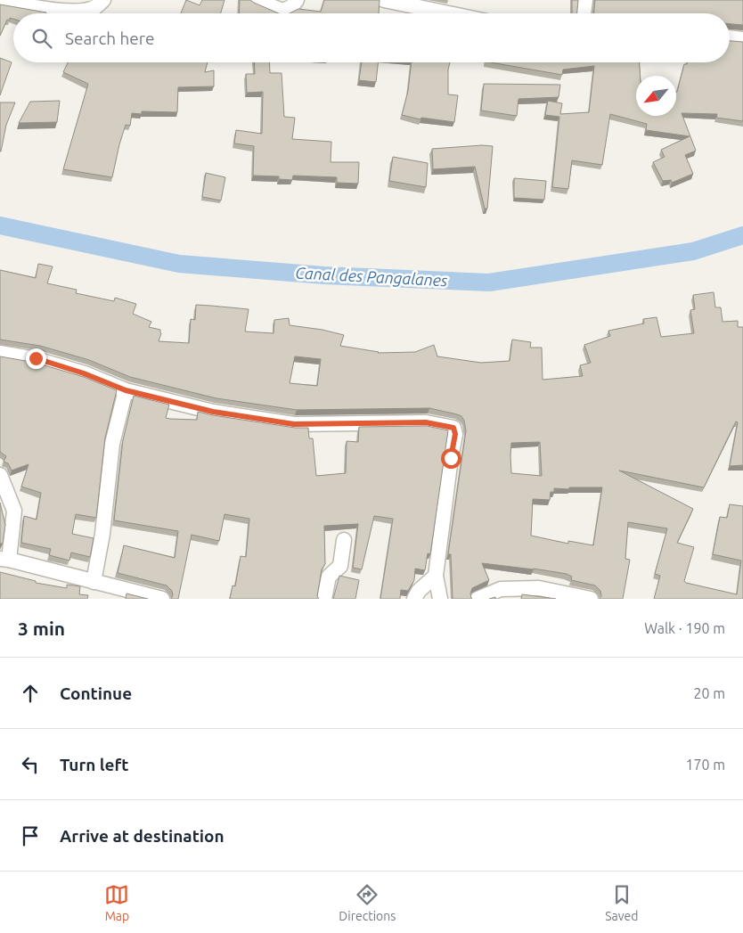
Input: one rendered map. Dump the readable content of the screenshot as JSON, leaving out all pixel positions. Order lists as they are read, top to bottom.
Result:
{
  "water": ["Canal des Pangalanes"],
  "north": "bottom left",
  "page": {
    "search": "Search here",
    "heading": ["3 min", "Walk · 190 m"],
    "list": [
      ["Continue", "20 m"],
      ["Turn left", "170 m"],
      "Arrive at destination"
    ],
    "nav": ["Map", "Directions", "Saved"]
  }
}
